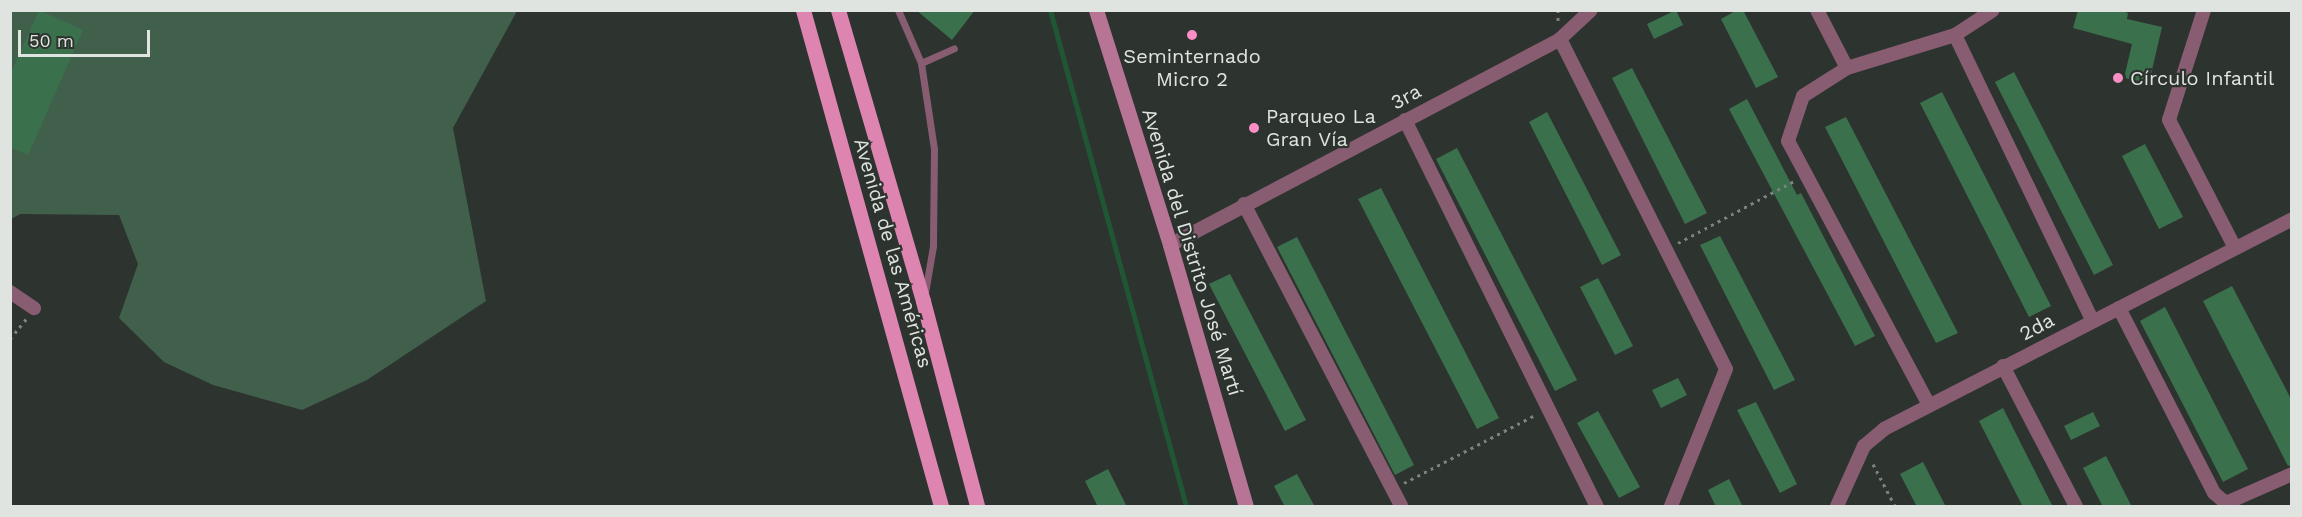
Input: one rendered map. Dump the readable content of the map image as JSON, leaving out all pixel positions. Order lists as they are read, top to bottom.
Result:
{
  "streets": {
    "main road": ["Avenida del Distrito José Martí", "Avenida de las Américas"],
    "street": ["3ra", "2da"]
  },
  "crossings": [
    ["3ra", "Avenida del Distrito José Martí"]
  ],
  "places": ["Seminternado Micro 2", "Círculo Infantil", "Parqueo La Gran Vía"],
  "scale_bar": "50 m"
}
